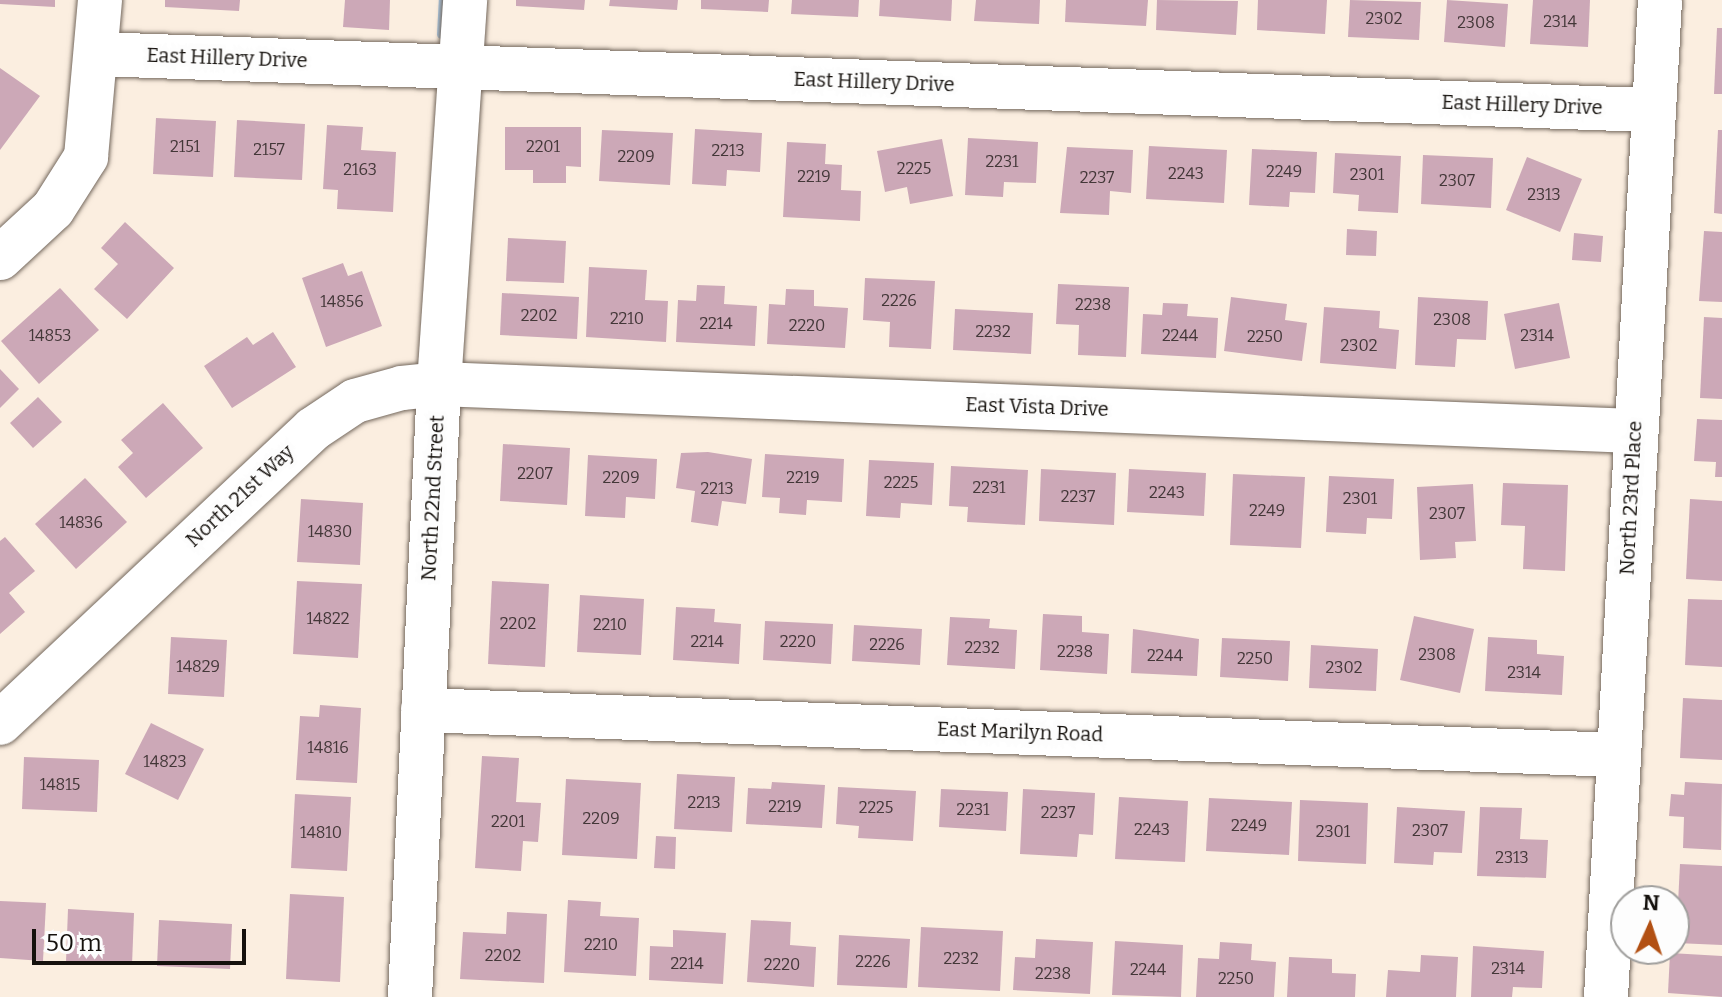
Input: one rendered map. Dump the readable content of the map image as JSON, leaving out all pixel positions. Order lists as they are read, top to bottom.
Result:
{
  "streets": {
    "street": [
      "East Hillery Drive",
      "East Vista Drive",
      "North 21st Way",
      "North 22nd Street",
      "North 23rd Place",
      "East Marilyn Road"
    ]
  },
  "crossings": [
    ["East Hillery Drive", "North 22nd Street"],
    ["East Hillery Drive", "North 23rd Place"],
    ["East Vista Drive", "North 21st Way"],
    ["East Vista Drive", "North 22nd Street"],
    ["East Vista Drive", "North 23rd Place"],
    ["North 21st Way", "North 22nd Street"],
    ["North 22nd Street", "East Marilyn Road"],
    ["North 23rd Place", "East Marilyn Road"]
  ],
  "house_numbers": [
    "2302",
    "2314",
    "2308",
    "2151",
    "2201",
    "2157",
    "2213",
    "2209",
    "2231",
    "2225",
    "2163",
    "2249",
    "2243",
    "2301",
    "2219",
    "2237",
    "2307",
    "2313",
    "2226",
    "14856",
    "2238",
    "2202",
    "2210",
    "2308",
    "2214",
    "2220",
    "2232",
    "14853",
    "2244",
    "2314",
    "2250",
    "2302",
    "2207",
    "2209",
    "2219",
    "2225",
    "2231",
    "2213",
    "2243",
    "2237",
    "2301",
    "2249",
    "2307",
    "14836",
    "14830",
    "14822",
    "2202",
    "2210",
    "2214",
    "2220",
    "2226",
    "2232",
    "2238",
    "2308",
    "2244",
    "2250",
    "14829",
    "2302",
    "2314",
    "14816",
    "14823",
    "14815",
    "2213",
    "2219",
    "2225",
    "2231",
    "2237",
    "2209",
    "2201",
    "2249",
    "2243",
    "2307",
    "2301",
    "14810",
    "2313",
    "2210",
    "2202",
    "2232",
    "2226",
    "2214",
    "2220",
    "2314",
    "2244",
    "2238",
    "2250"
  ],
  "scale_bar": "50 m",
  "north": "top"
}
